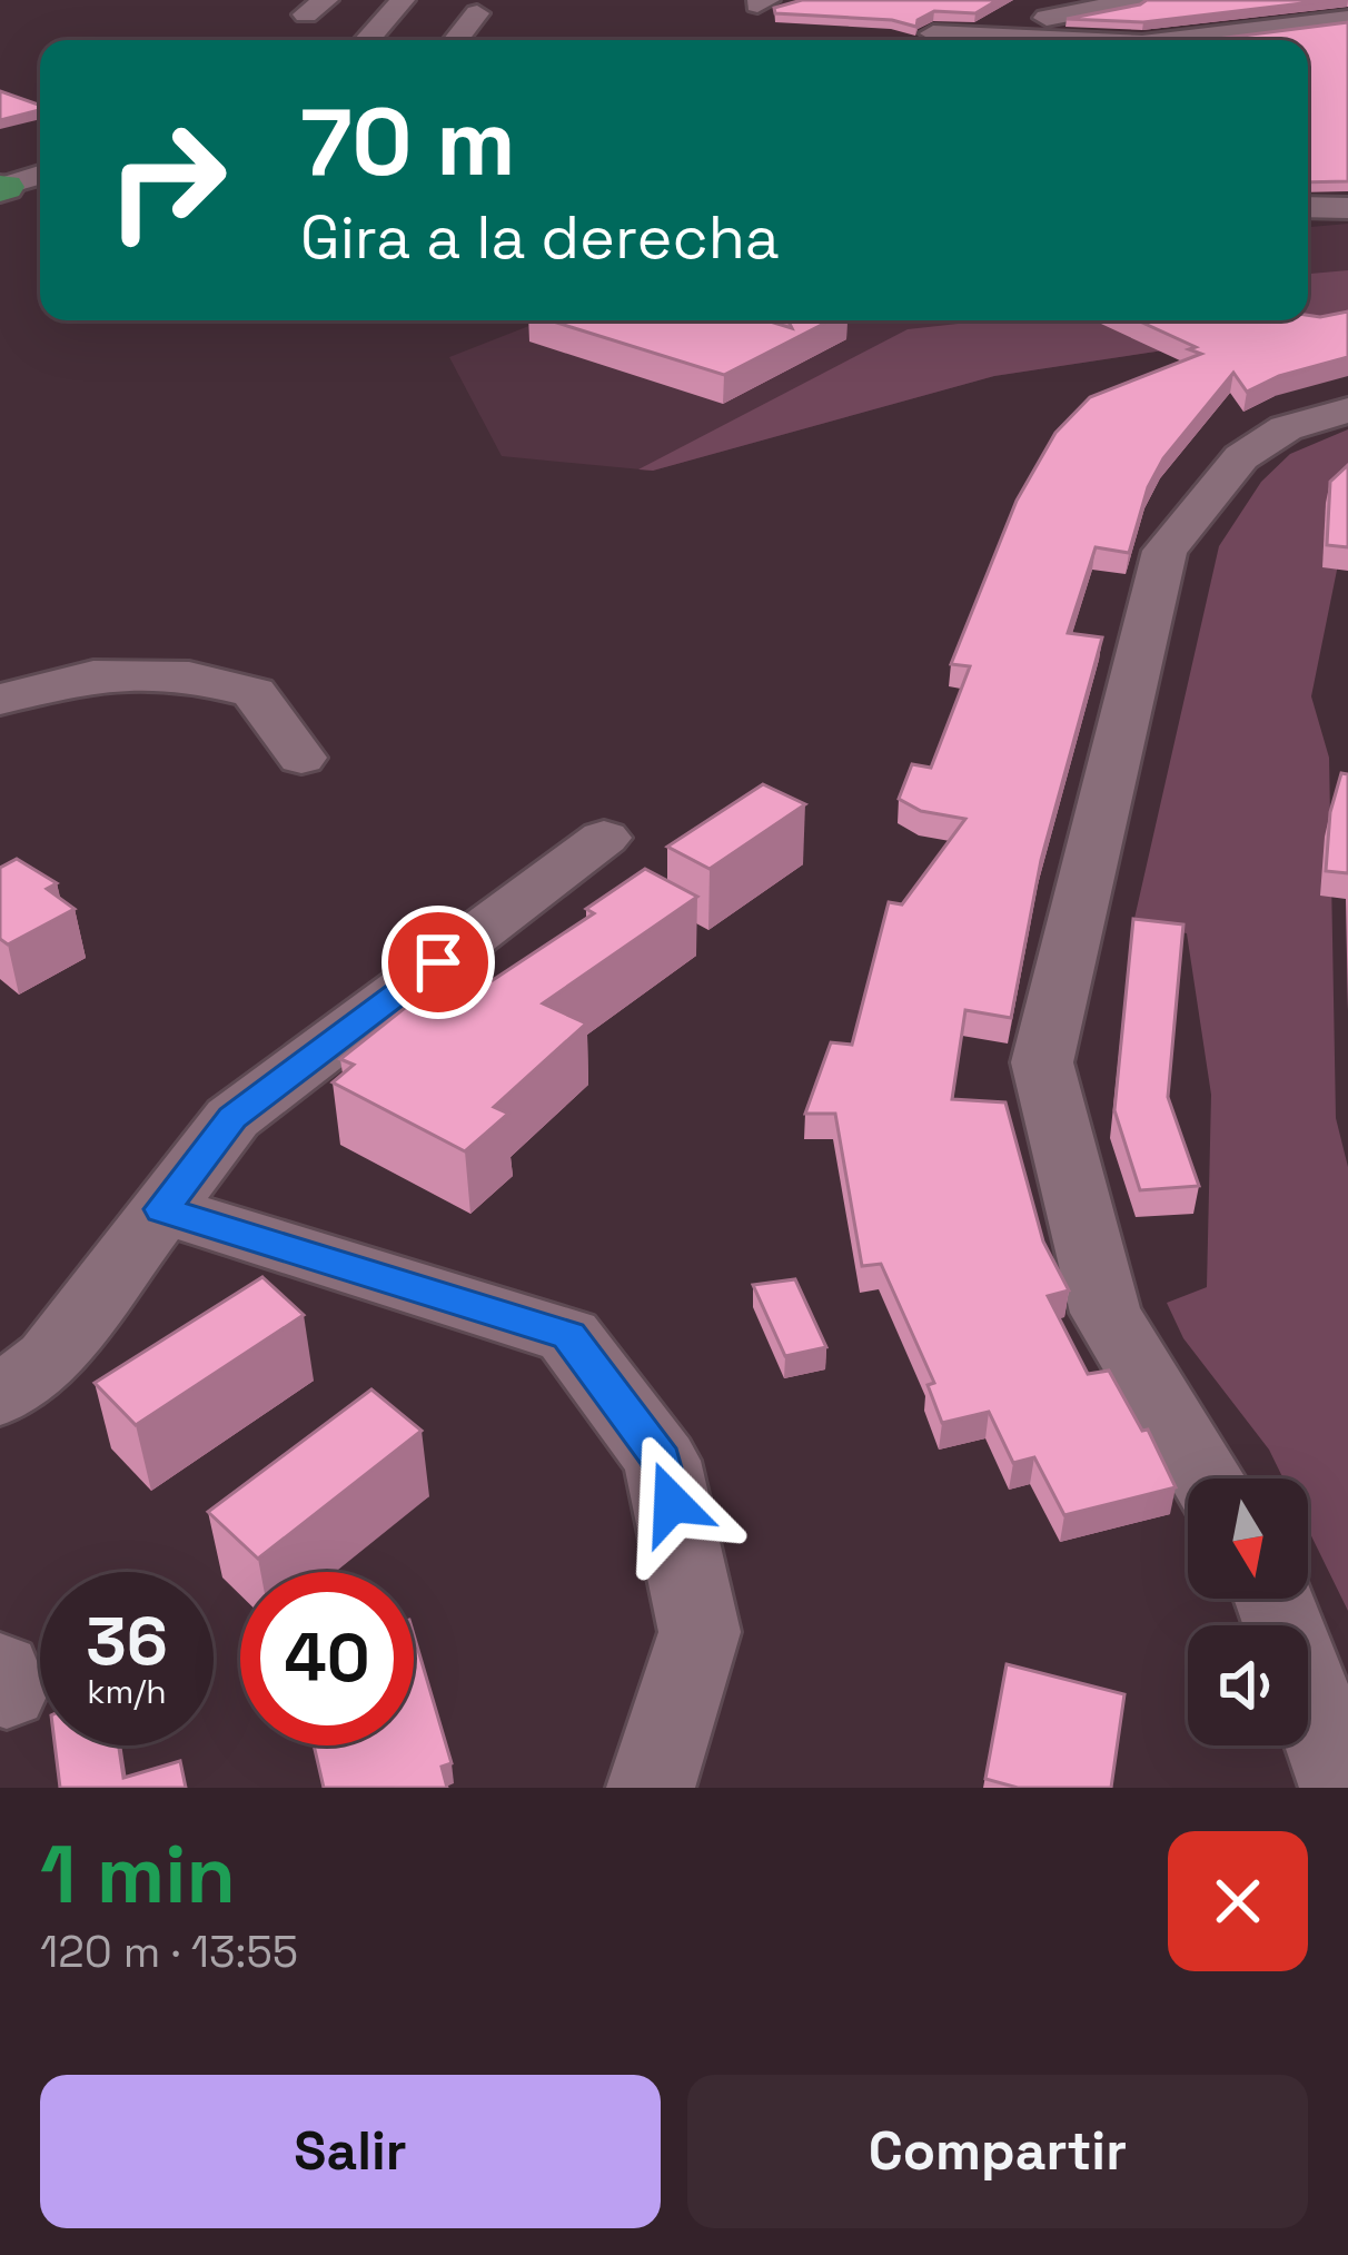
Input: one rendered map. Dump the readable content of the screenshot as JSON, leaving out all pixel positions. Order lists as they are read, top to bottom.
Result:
{
  "north": "bottom",
  "page": {
    "turn": ["70 m", "Gira a la derecha"],
    "speed": "36 km/h",
    "limit": "40",
    "heading": ["1 min", "120 m · 13:55"],
    "buttons": ["Salir", "Compartir"]
  }
}
